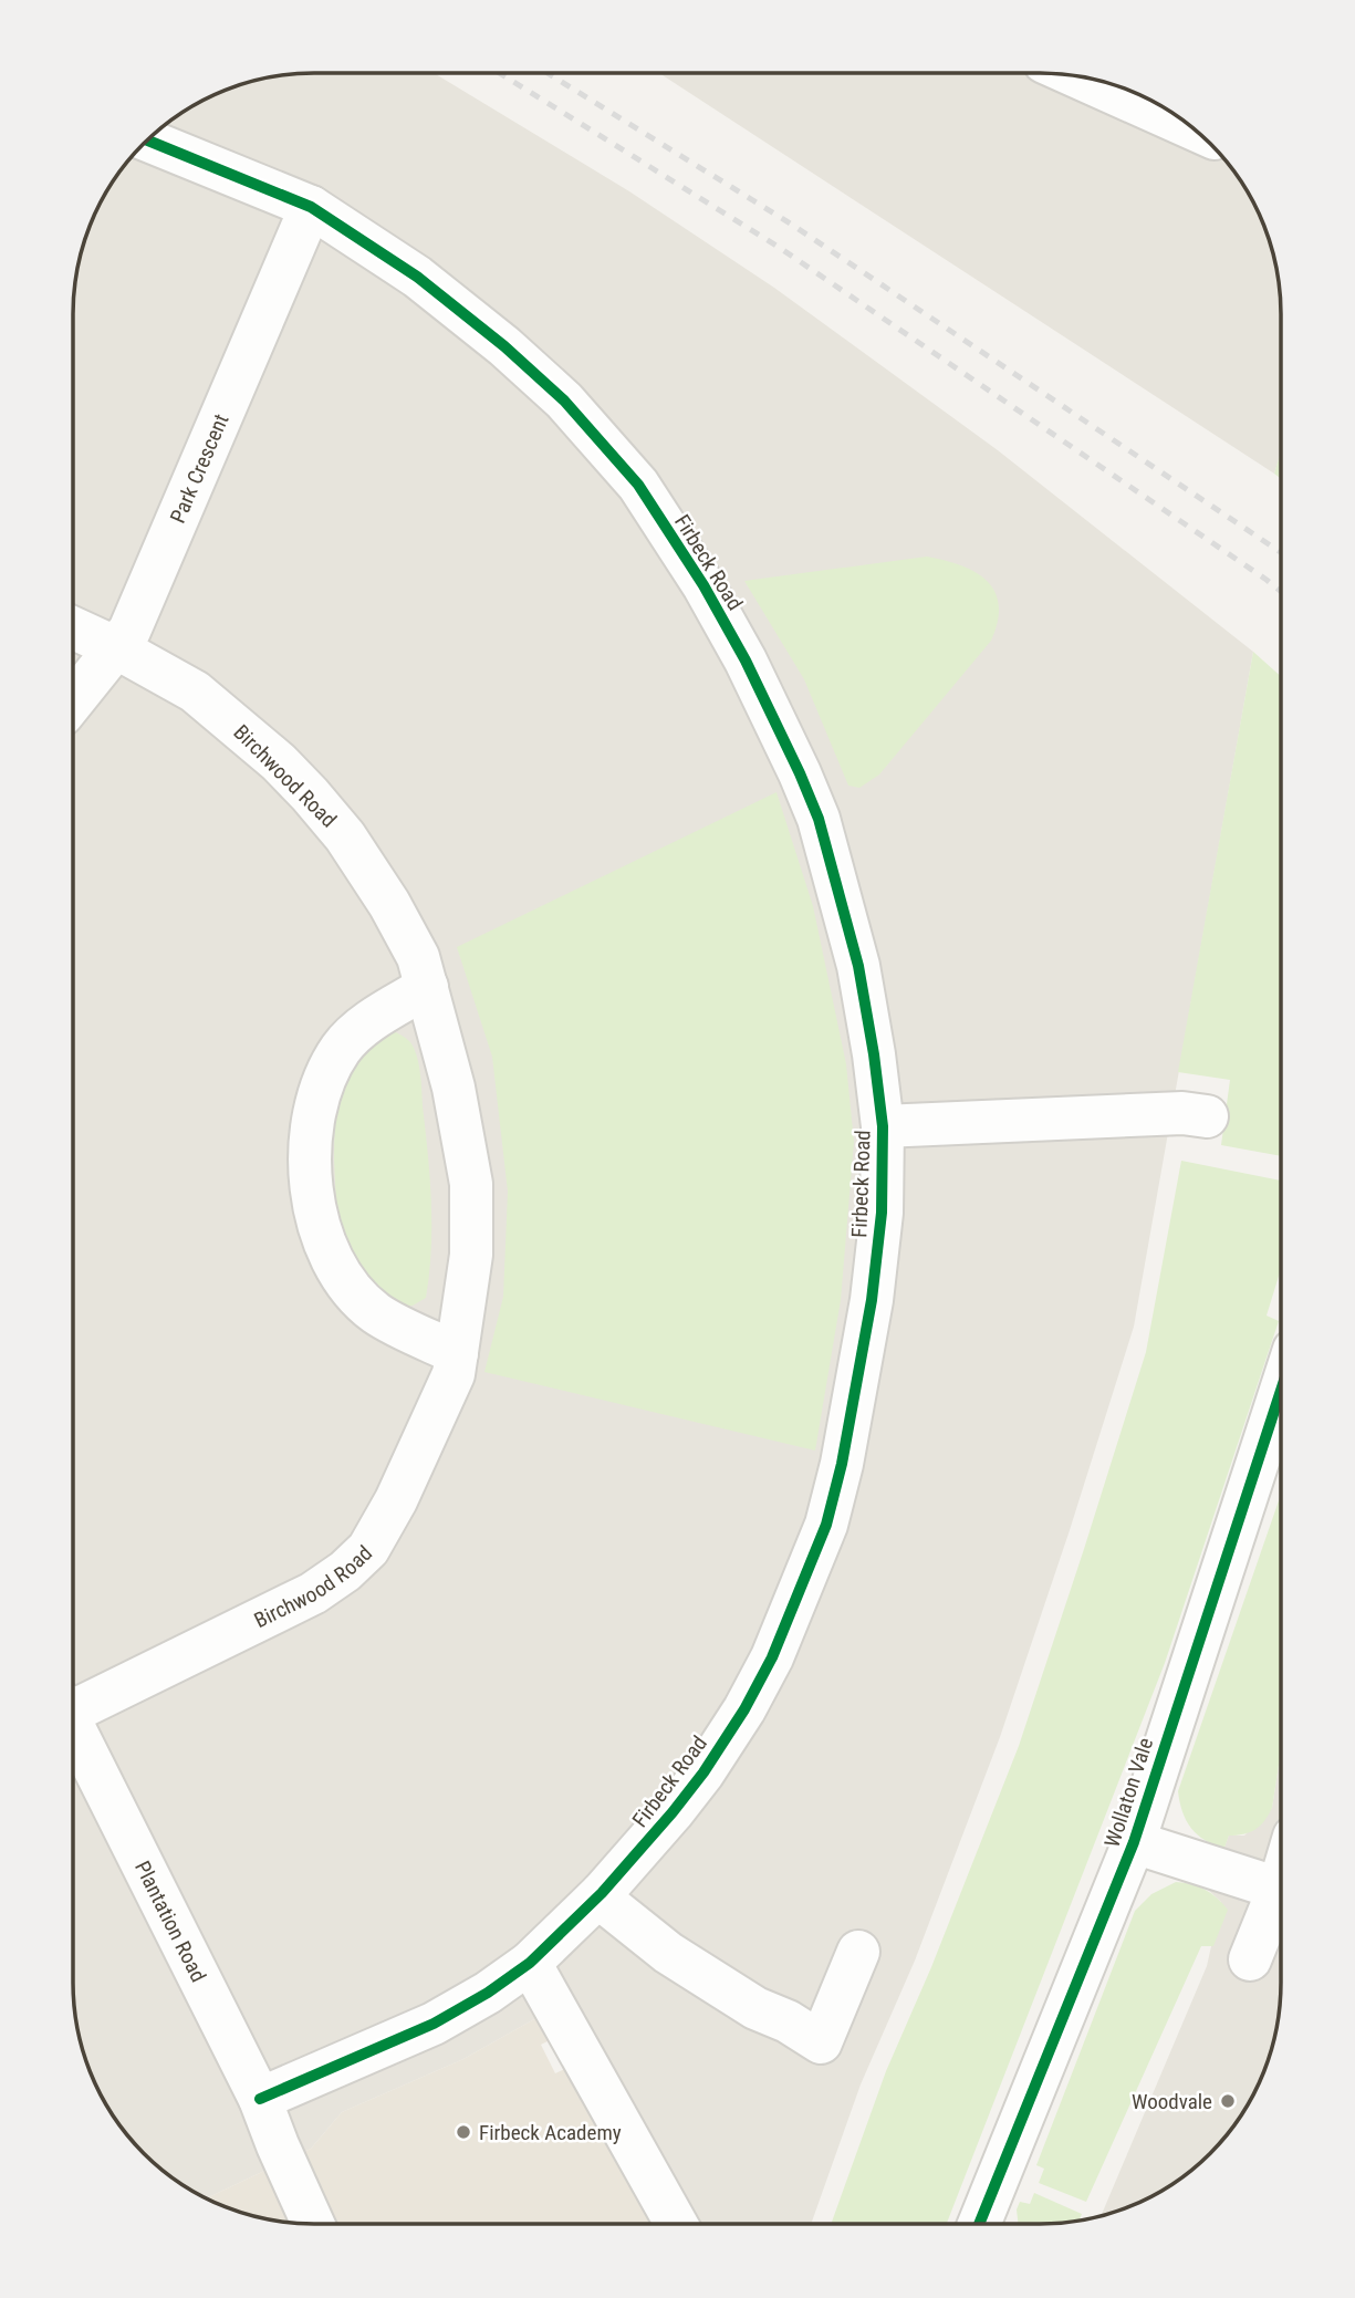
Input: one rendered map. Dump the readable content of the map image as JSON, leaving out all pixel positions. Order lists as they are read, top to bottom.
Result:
{
  "streets": {
    "street": [
      "Park Crescent",
      "Firbeck Road",
      "Birchwood Road",
      "Wollaton Vale",
      "Plantation Road"
    ]
  },
  "crossings": [
    ["Park Crescent", "Firbeck Road"],
    ["Park Crescent", "Birchwood Road"],
    ["Firbeck Road", "Plantation Road"]
  ],
  "places": ["Woodvale", "Firbeck Academy"]
}
